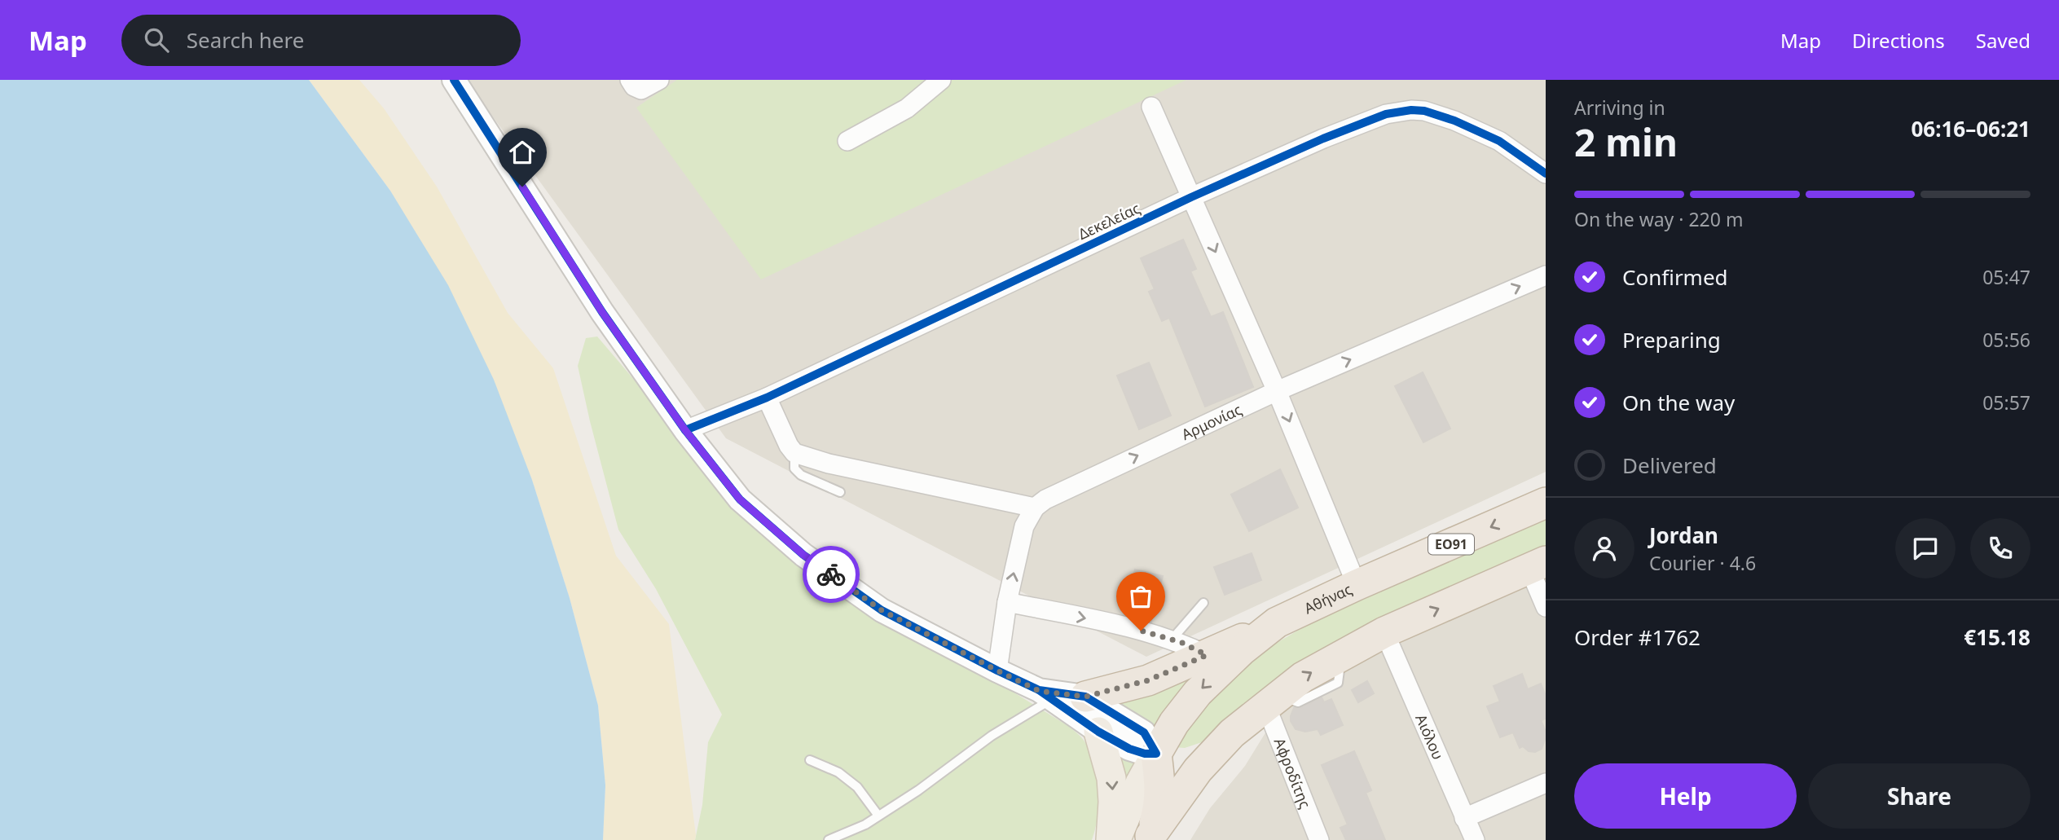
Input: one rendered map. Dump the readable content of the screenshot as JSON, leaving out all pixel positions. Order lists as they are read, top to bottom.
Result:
{
  "streets": {
    "highway": ["ΕΟ91", "Αθήνας"],
    "street": [
      "Δεκελείας",
      "Αρμονίας",
      "Αιόλου",
      "Αφροδίτης"
    ]
  },
  "crossings": [
    ["ΕΟ91", "Αθήνας"]
  ],
  "one_way": ["Αρμονίας"],
  "page": {
    "header": "Map",
    "search": "Search here",
    "nav": ["Map", "Directions", "Saved"],
    "heading": ["2 min", "Arriving in", "06:16–06:21"],
    "panel": [
      "Jordan",
      "Courier · 4.6",
      "Order #1762",
      "€15.18"
    ],
    "bar": "On the way · 220 m",
    "list": [
      ["Confirmed", "05:47"],
      ["Preparing", "05:56"],
      ["On the way", "05:57"],
      "Delivered"
    ],
    "buttons": ["Help", "Share"]
  }
}
